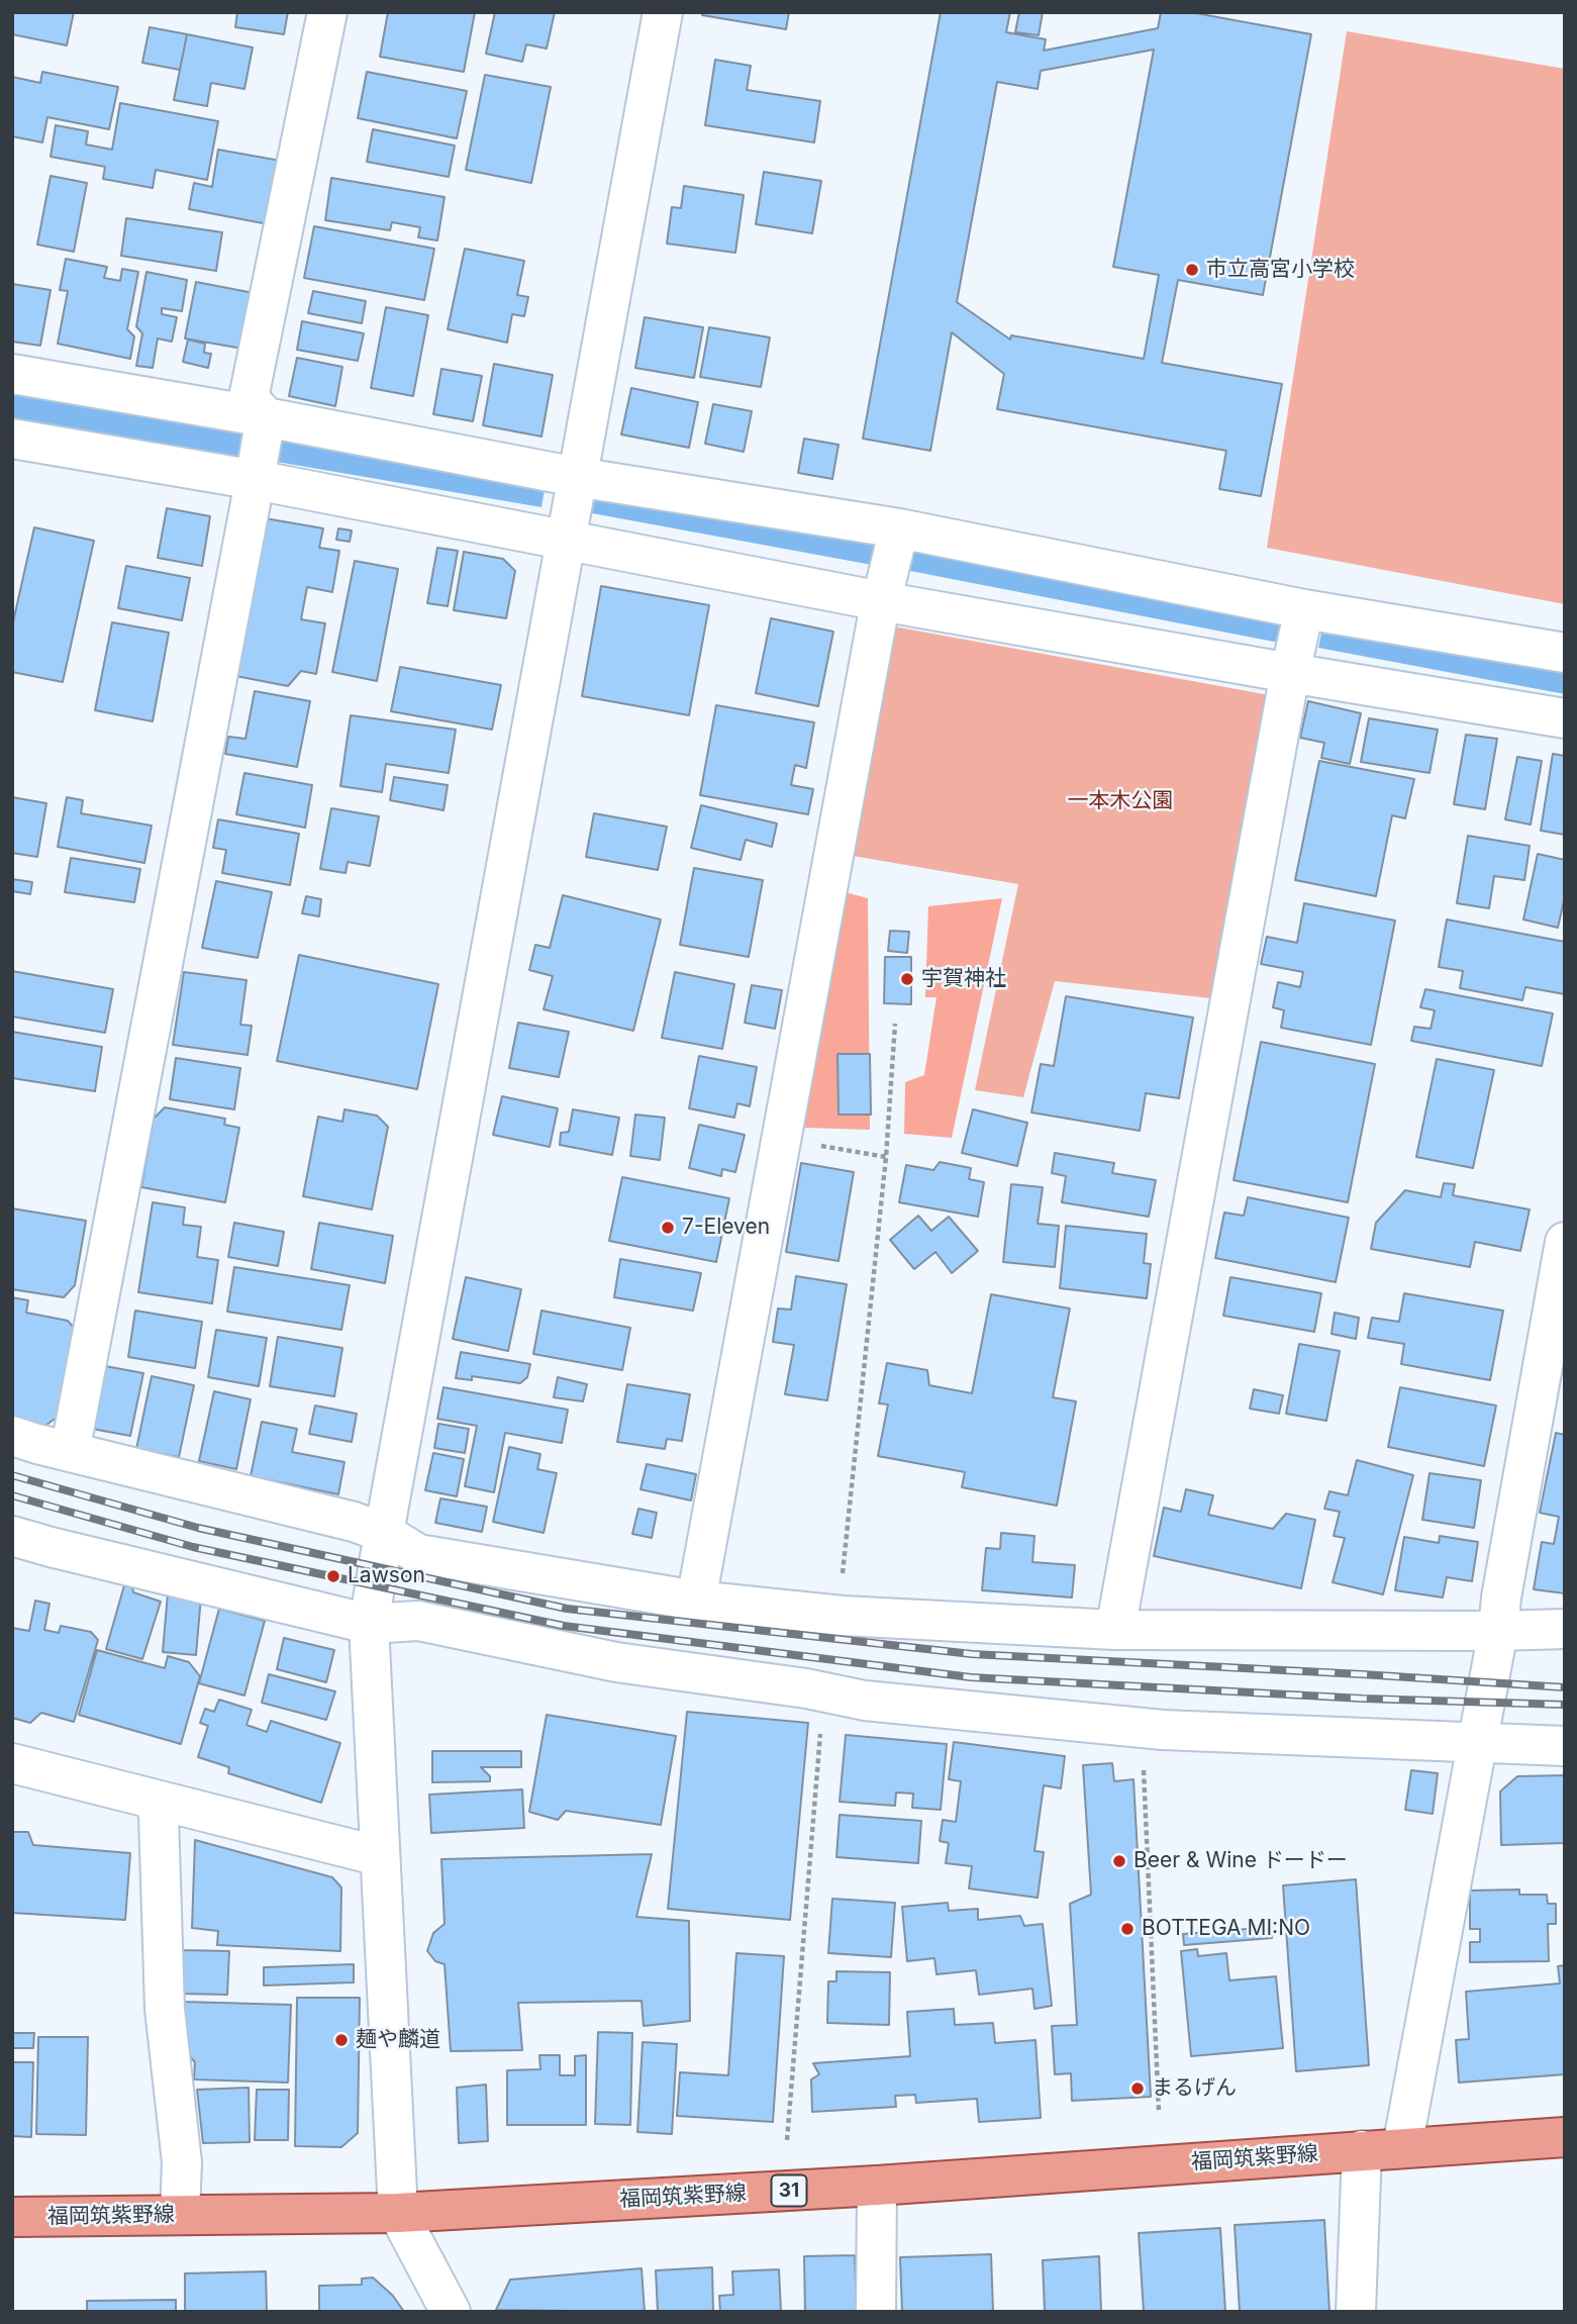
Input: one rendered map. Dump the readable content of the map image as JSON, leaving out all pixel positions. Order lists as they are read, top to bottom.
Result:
{
  "streets": {
    "main road": ["福岡筑紫野線", "31"]
  },
  "parks": ["一本木公園"],
  "places": [
    "市立高宮小学校",
    "宇賀神社",
    "7-Eleven",
    "Lawson",
    "Beer & Wine ドードー",
    "BOTTEGA MI:NO",
    "麺や麟道",
    "まるげん"
  ]
}
